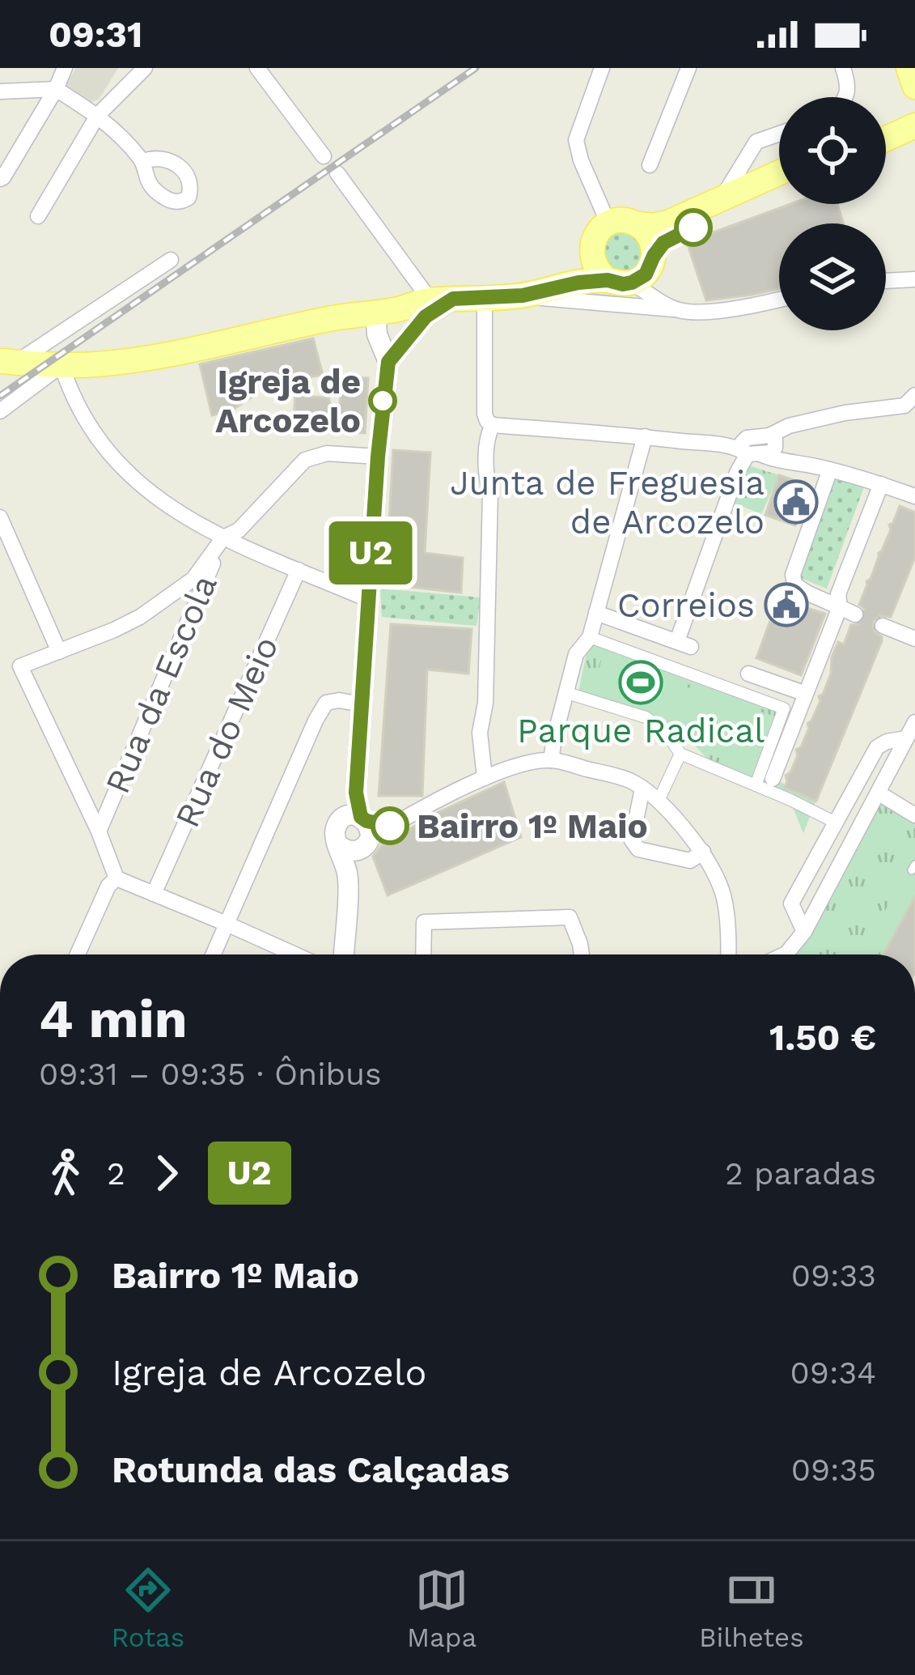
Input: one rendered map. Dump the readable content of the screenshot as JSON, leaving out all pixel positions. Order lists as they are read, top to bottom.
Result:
{
  "streets": {
    "street": ["Rua da Escola", "Rua do Meio"]
  },
  "places": {
    "other": ["Igreja de Arcozelo", "Bairro 1º Maio"],
    "public building": ["Junta de Freguesia de Arcozelo", "Correios"],
    "sports": ["Parque Radical"]
  },
  "lines": ["bus line U2"],
  "page": {
    "status": "09:31",
    "on_map": "U2",
    "heading": ["4 min", "09:31 – 09:35 · Ônibus", "1.50 €"],
    "legs": ["2", "U2", "2 paradas"],
    "list": [
      {
        "name": "Bairro 1º Maio",
        "value": "09:33"
      },
      {
        "name": "Igreja de Arcozelo",
        "value": "09:34"
      },
      {
        "name": "Rotunda das Calçadas",
        "value": "09:35"
      }
    ],
    "tabs": ["Rotas", "Mapa", "Bilhetes"]
  }
}
